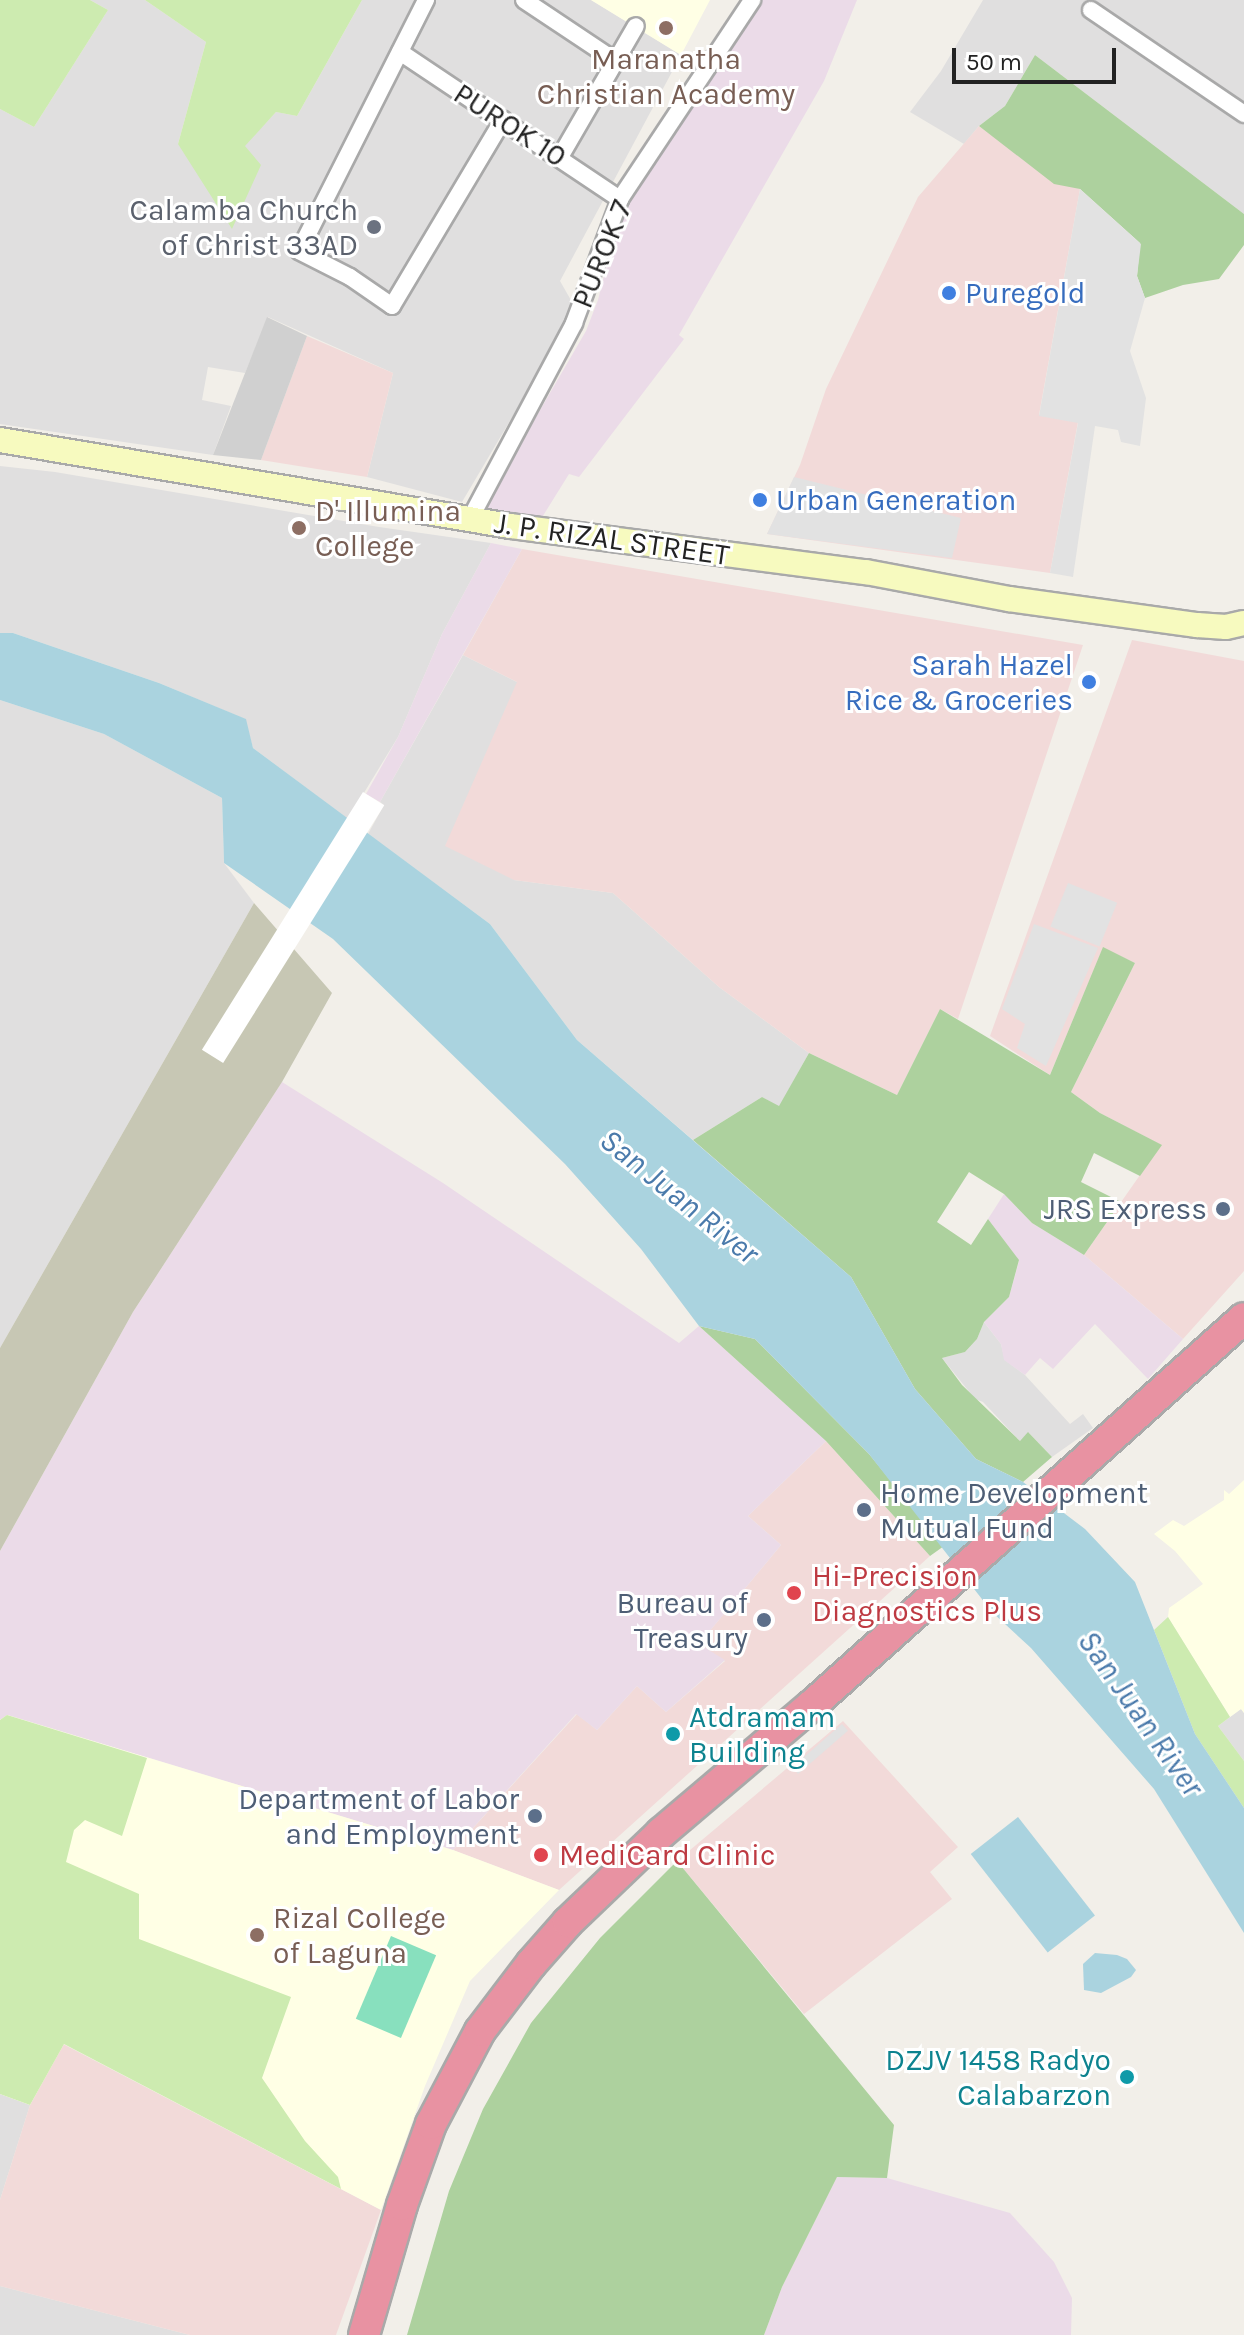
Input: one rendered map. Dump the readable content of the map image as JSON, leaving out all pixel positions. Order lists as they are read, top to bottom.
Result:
{
  "streets": {
    "main road": ["J. P. RIZAL STREET"],
    "street": ["PUROK 10", "PUROK 7"]
  },
  "crossings": [
    ["PUROK 10", "PUROK 7"],
    ["PUROK 7", "J. P. RIZAL STREET"]
  ],
  "water": ["San Juan River"],
  "places": [
    "Maranatha Christian Academy",
    "Calamba Church of Christ 33AD",
    "Puregold",
    "Urban Generation",
    "D' Illumina College",
    "Sarah Hazel Rice & Groceries",
    "JRS Express",
    "Home Development Mutual Fund",
    "Hi-Precision Diagnostics Plus",
    "Bureau of Treasury",
    "Atdramam Building",
    "Department of Labor and Employment",
    "MediCard Clinic",
    "Rizal College of Laguna",
    "DZJV 1458 Radyo Calabarzon"
  ],
  "scale_bar": "50 m"
}
